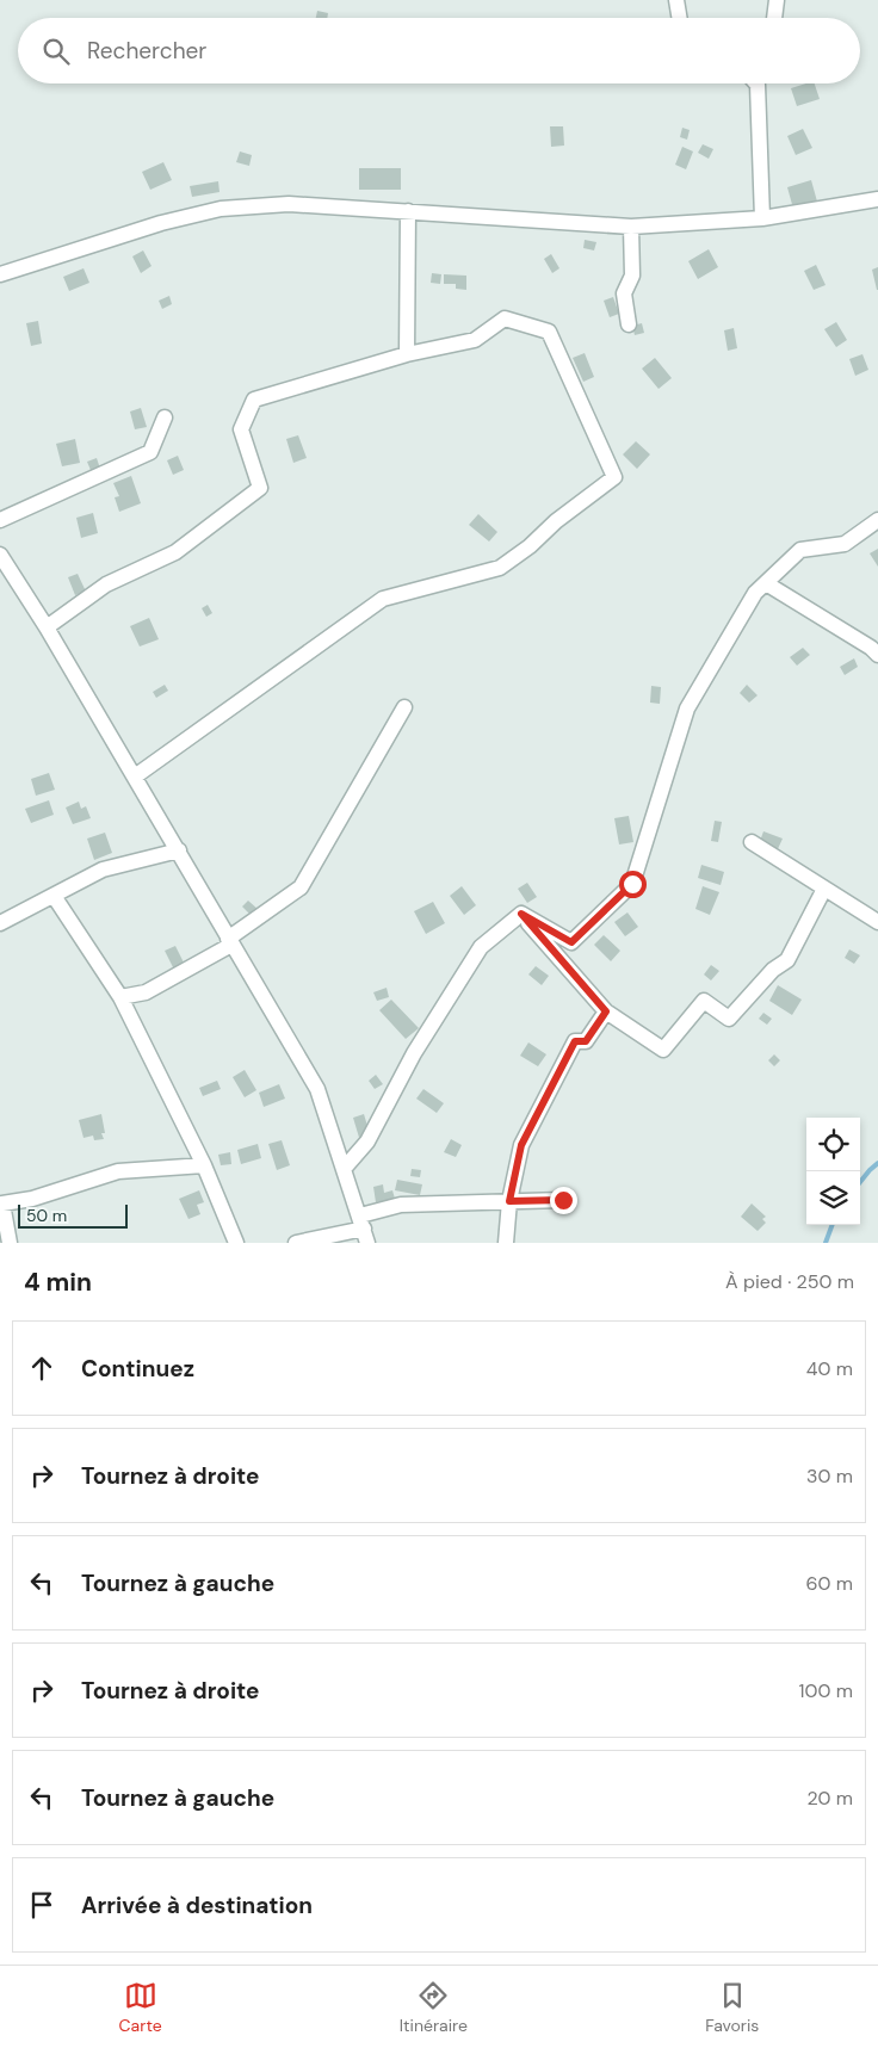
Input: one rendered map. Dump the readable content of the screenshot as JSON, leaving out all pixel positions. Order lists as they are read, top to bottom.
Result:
{
  "scale_bar": "50 m",
  "page": {
    "search": "Rechercher",
    "scale": "50 m",
    "heading": ["4 min", "À pied · 250 m"],
    "list": [
      ["Continuez", "40 m"],
      ["Tournez à droite", "30 m"],
      ["Tournez à gauche", "60 m"],
      ["Tournez à droite", "100 m"],
      ["Tournez à gauche", "20 m"],
      "Arrivée à destination"
    ],
    "nav": ["Carte", "Itinéraire", "Favoris"]
  }
}
